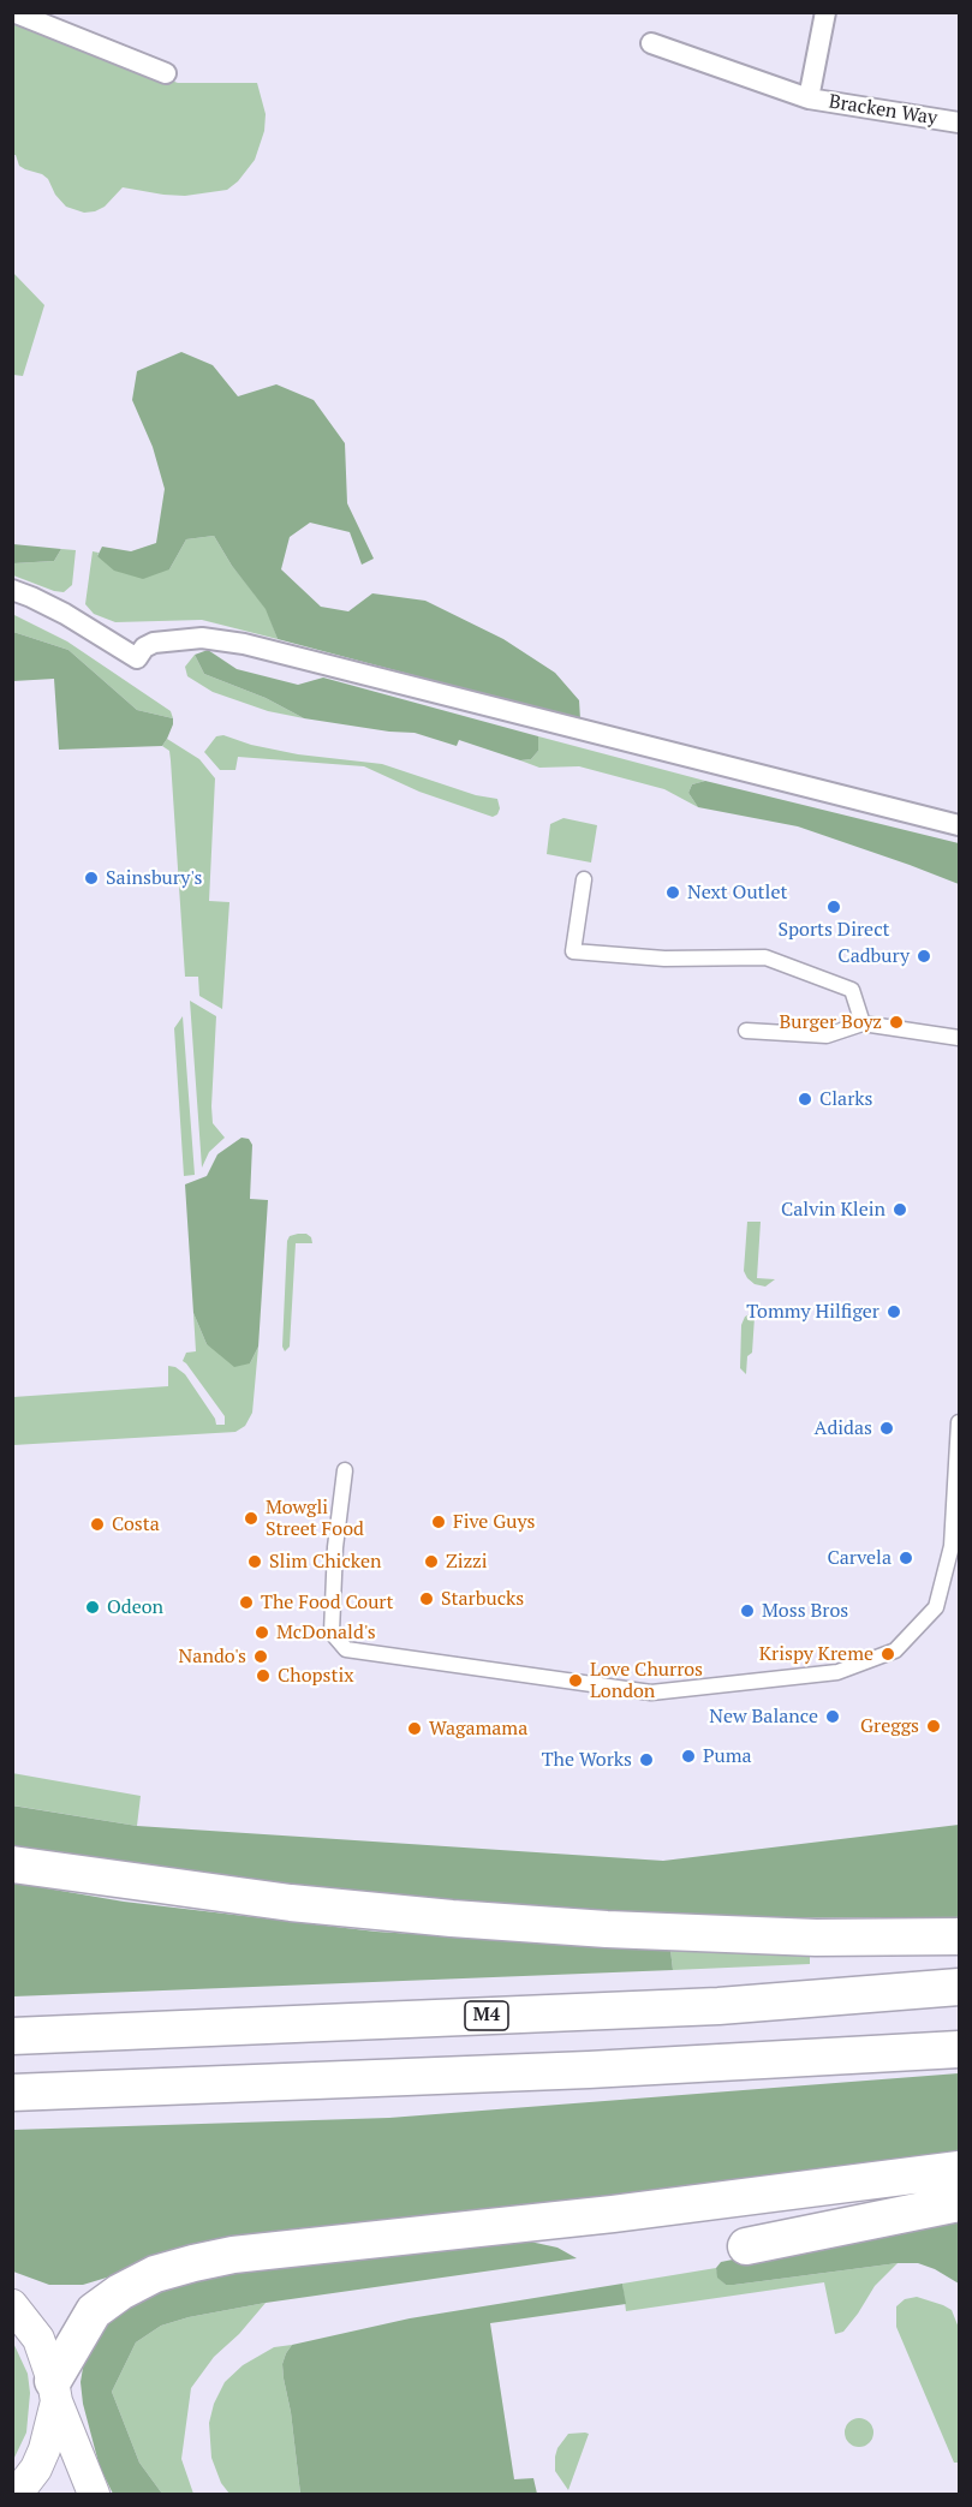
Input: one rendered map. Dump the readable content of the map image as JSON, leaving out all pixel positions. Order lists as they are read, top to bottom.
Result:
{
  "streets": {
    "highway": ["M4"],
    "street": ["Bracken Way"]
  },
  "places": [
    "Sainsbury's",
    "Next Outlet",
    "Sports Direct",
    "Cadbury",
    "Burger Boyz",
    "Clarks",
    "Calvin Klein",
    "Tommy Hilfiger",
    "Adidas",
    "Mowgli Street Food",
    "Five Guys",
    "Costa",
    "Carvela",
    "Slim Chicken",
    "Zizzi",
    "Starbucks",
    "The Food Court",
    "Odeon",
    "Moss Bros",
    "McDonald's",
    "Krispy Kreme",
    "Nando's",
    "Chopstix",
    "Love Churros London",
    "New Balance",
    "Greggs",
    "Wagamama",
    "Puma",
    "The Works"
  ]
}
